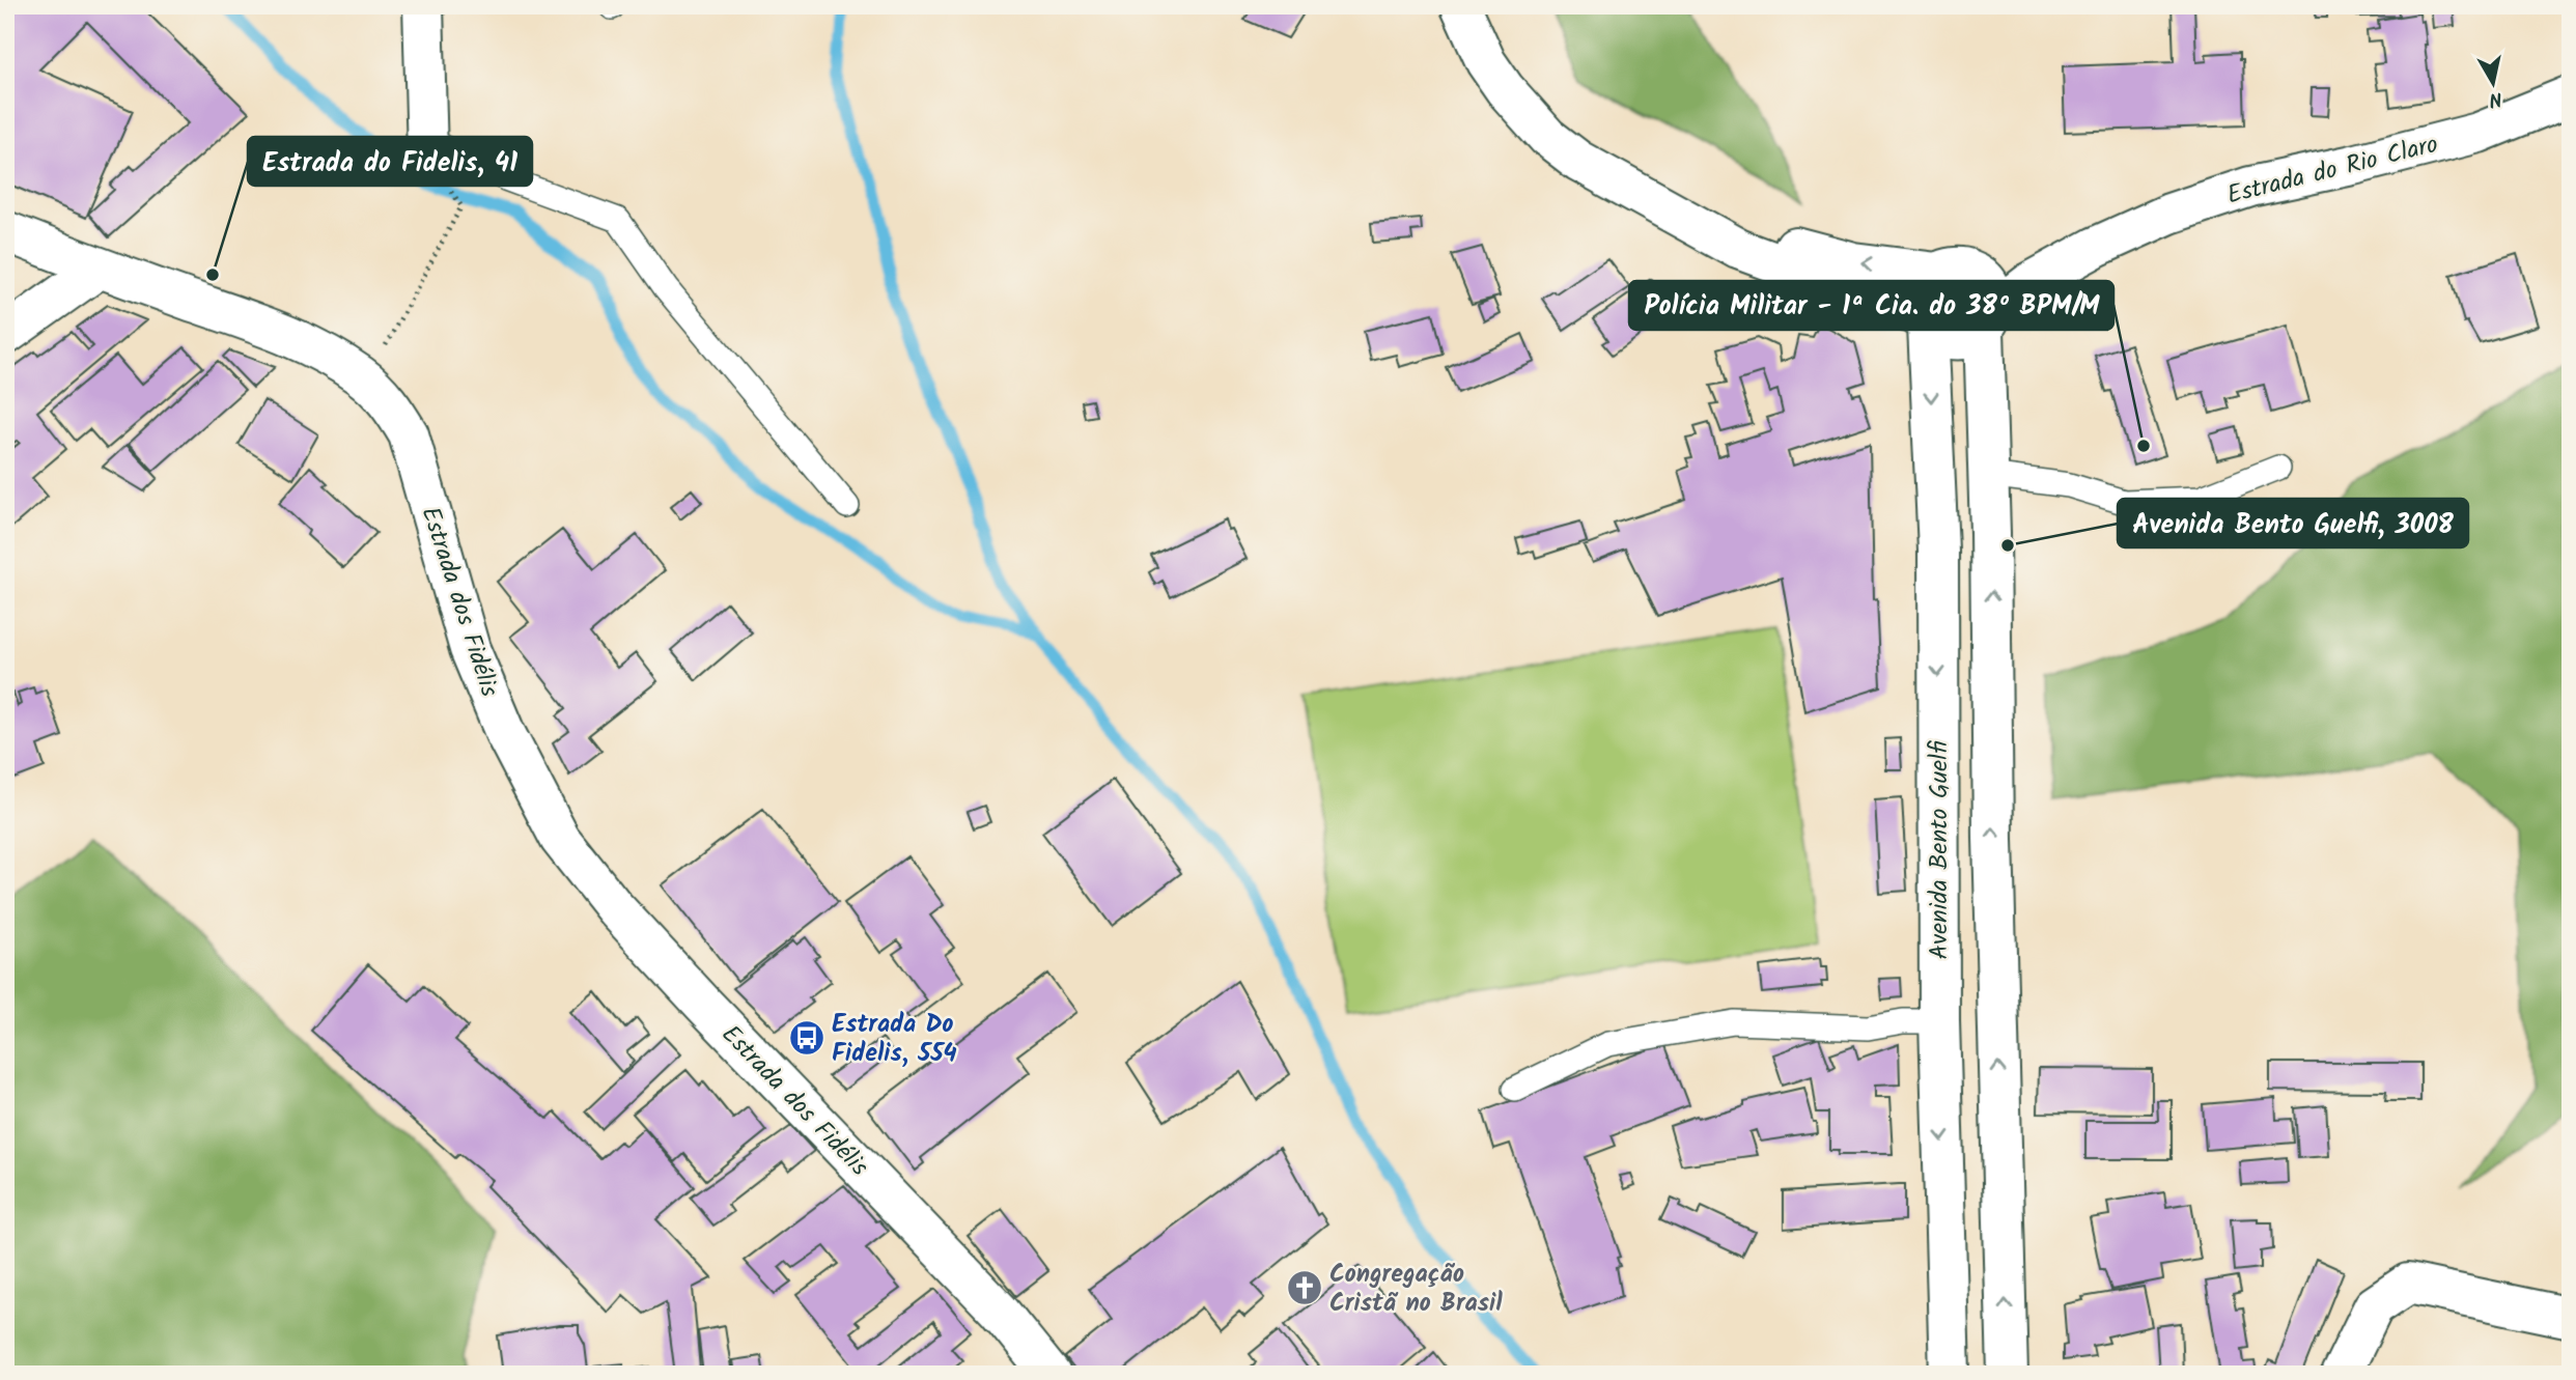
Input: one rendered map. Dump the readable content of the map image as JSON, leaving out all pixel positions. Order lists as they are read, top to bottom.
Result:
{
  "streets": {
    "main road": ["Estrada do Rio Claro", "Estrada dos Fidélis", "Avenida Bento Guelfi"]
  },
  "crossings": [
    ["Estrada do Rio Claro", "Avenida Bento Guelfi"]
  ],
  "places": {
    "other": ["Estrada do Fidelis, 41", "Polícia Militar - 1ª Cia. do 38º BPM/M", "Avenida Bento Guelfi, 3008"],
    "bus stop": ["Estrada Do Fidelis, 554"],
    "church": ["Congregação Cristã no Brasil"]
  },
  "north": "bottom"
}
